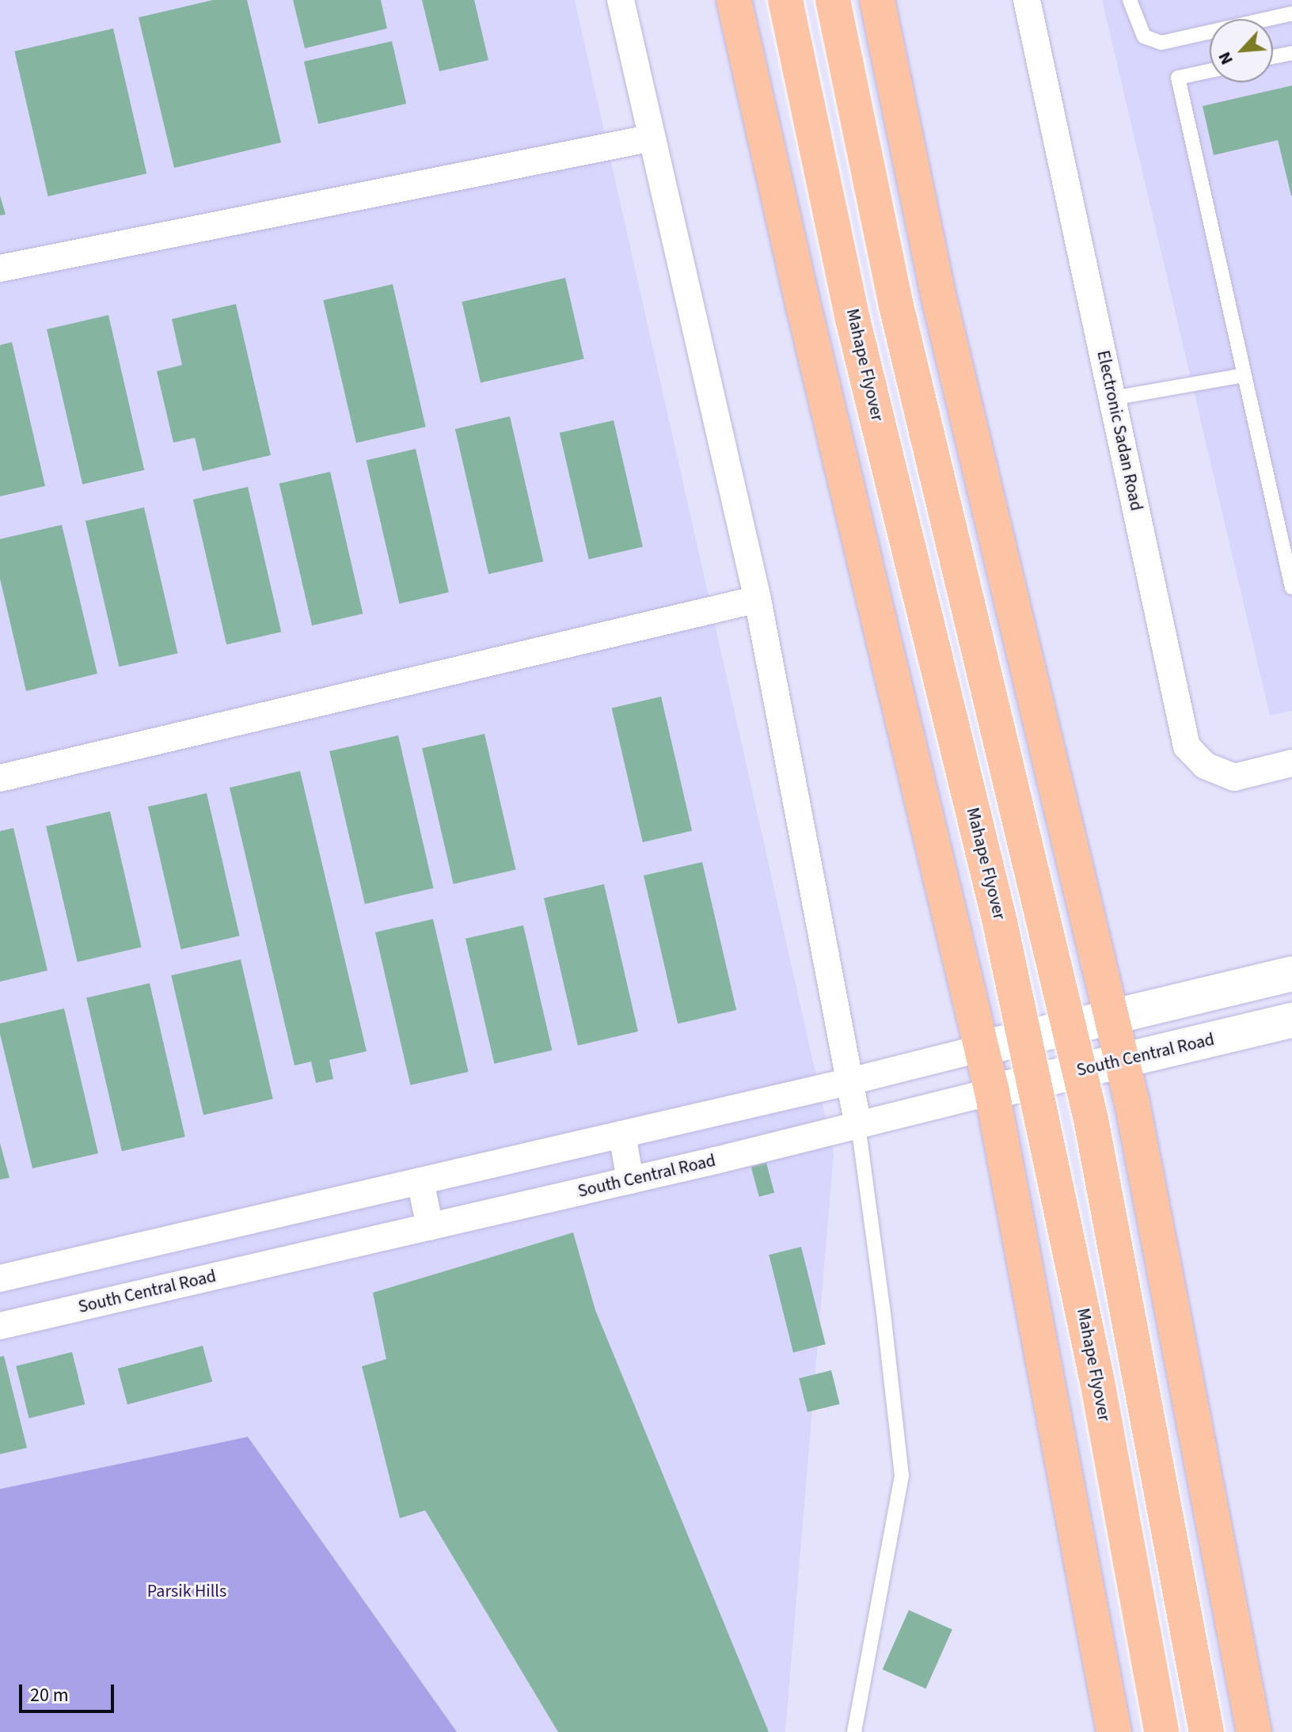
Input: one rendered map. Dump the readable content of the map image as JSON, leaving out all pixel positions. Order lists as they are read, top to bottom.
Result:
{
  "streets": {
    "main road": ["Mahape Flyover", "South Central Road"],
    "street": ["Electronic Sadan Road"]
  },
  "parks": ["Parsik Hills"],
  "scale_bar": "20 m",
  "north": "bottom left"
}
